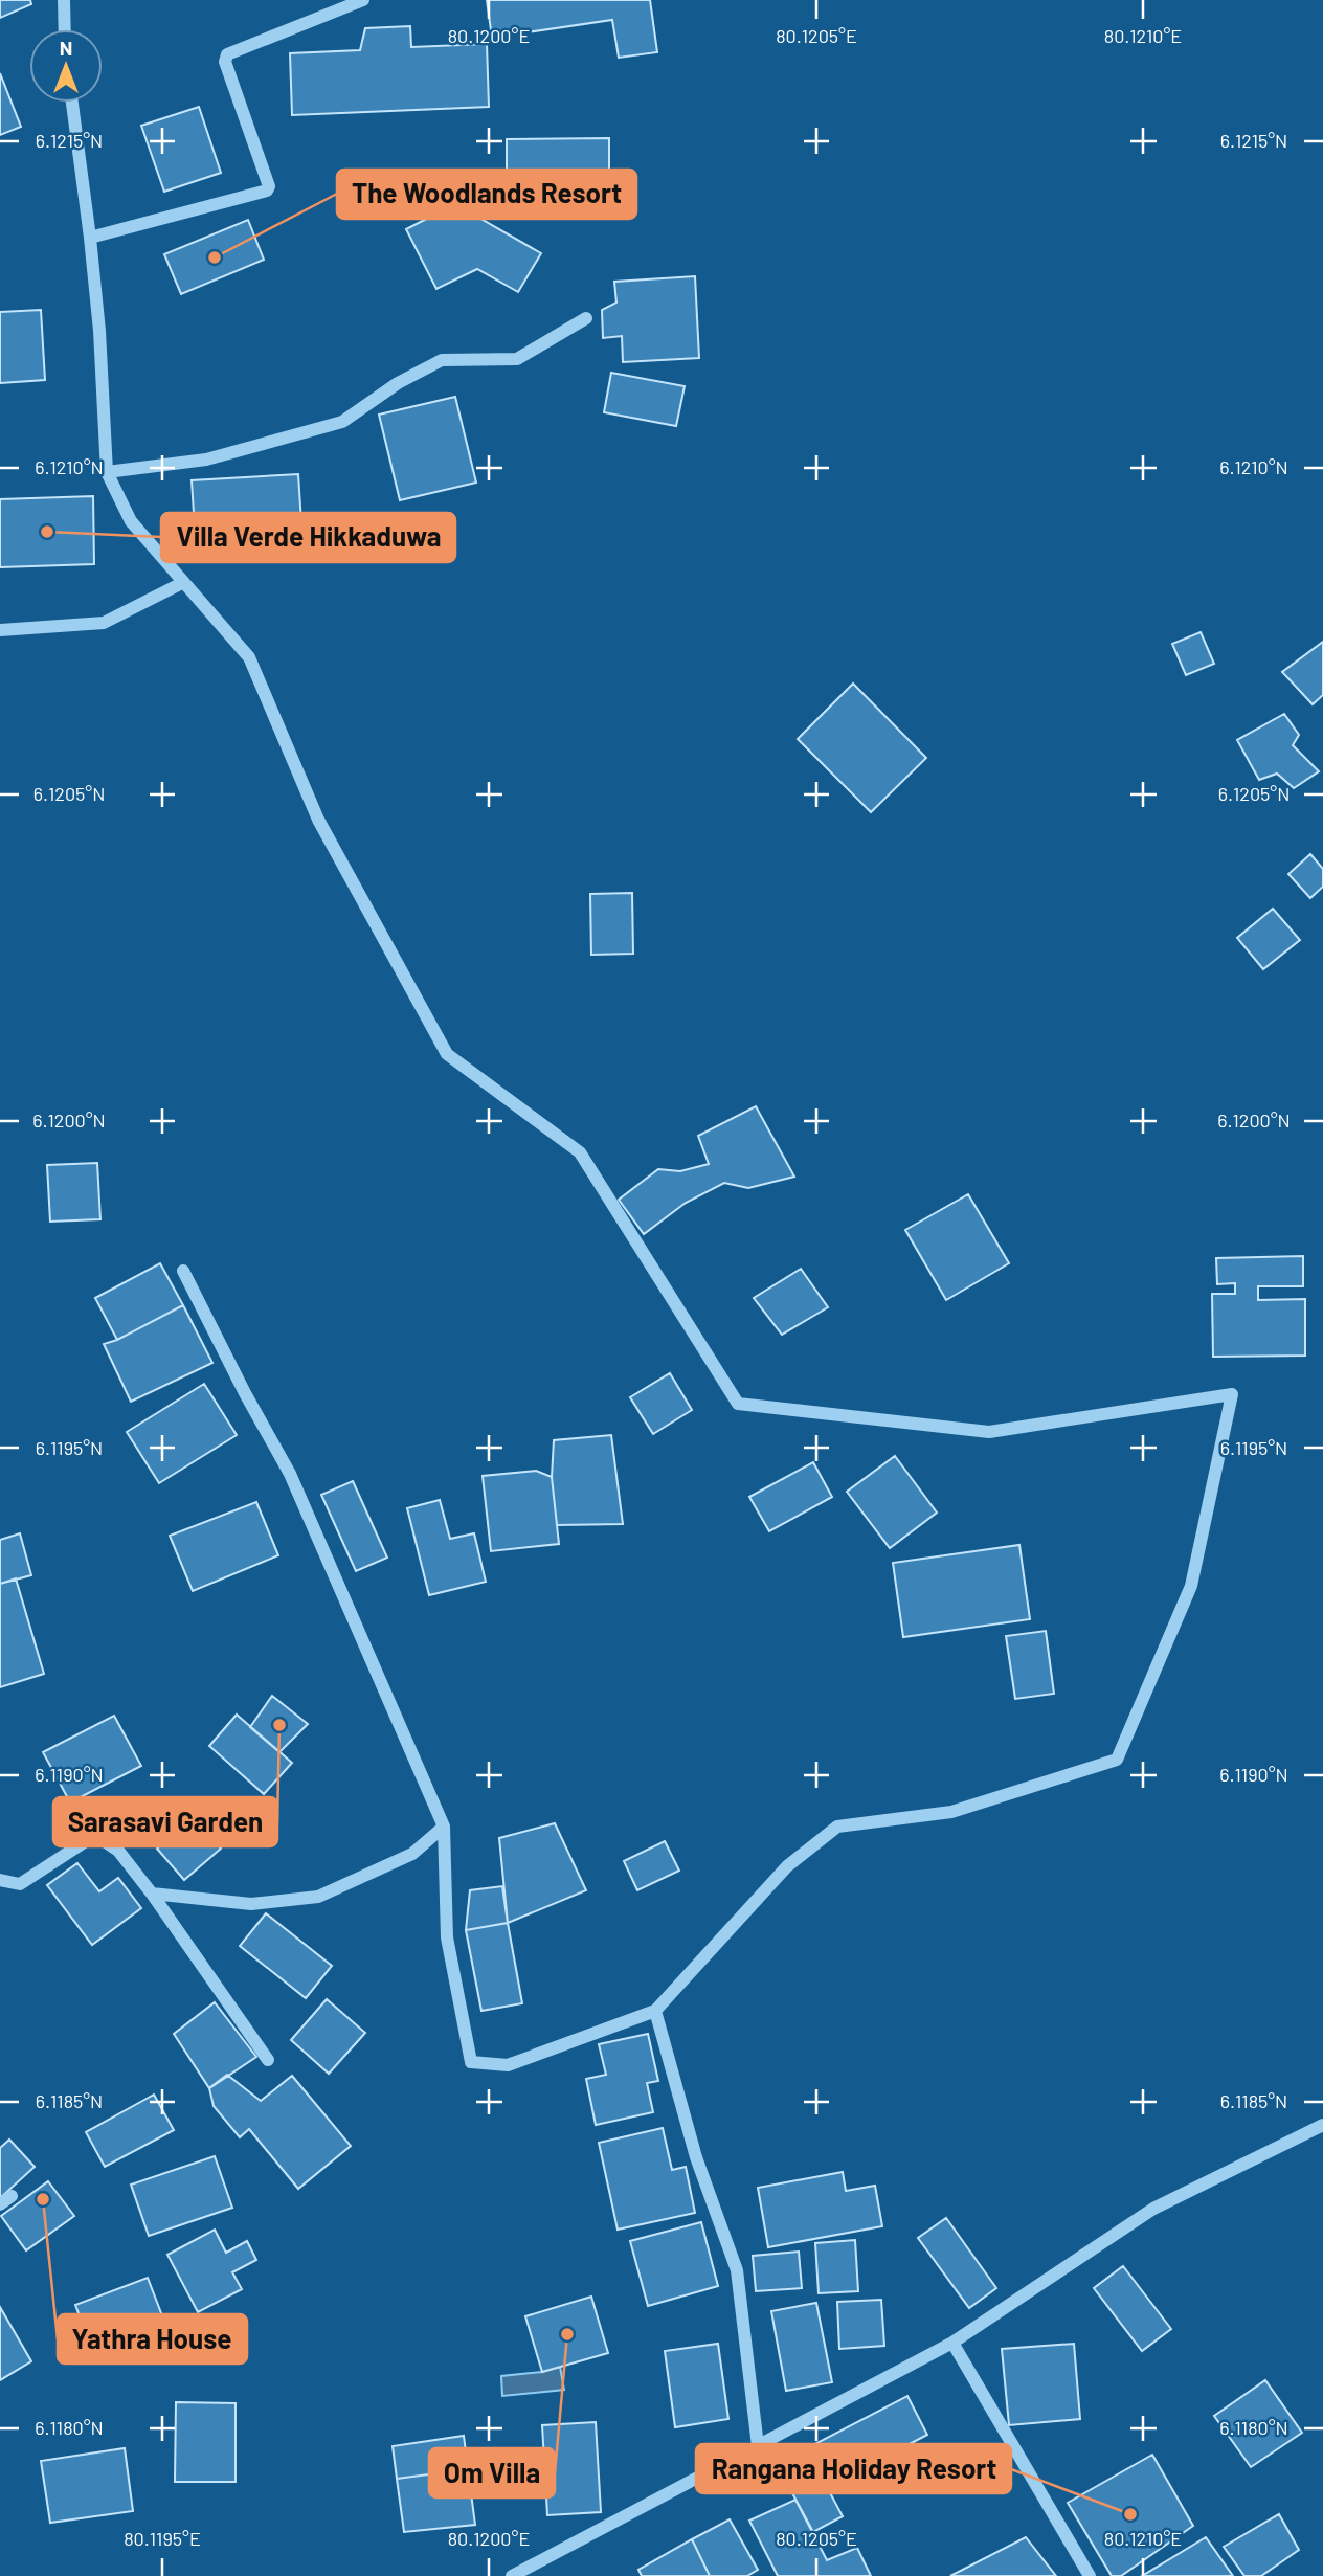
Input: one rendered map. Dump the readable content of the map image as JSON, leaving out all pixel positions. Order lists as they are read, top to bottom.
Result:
{
  "places": [
    "The Woodlands Resort",
    "Villa Verde Hikkaduwa",
    "Sarasavi Garden",
    "Yathra House",
    "Om Villa",
    "Rangana Holiday Resort"
  ],
  "north": "top",
  "coordinates": [
    "80.1200°E",
    "80.1205°E",
    "80.1210°E",
    "6.1215°N",
    "6.1210°N",
    "6.1205°N",
    "6.1200°N",
    "6.1195°N",
    "6.1190°N",
    "6.1185°N",
    "6.1180°N",
    "80.1195°E"
  ]
}
